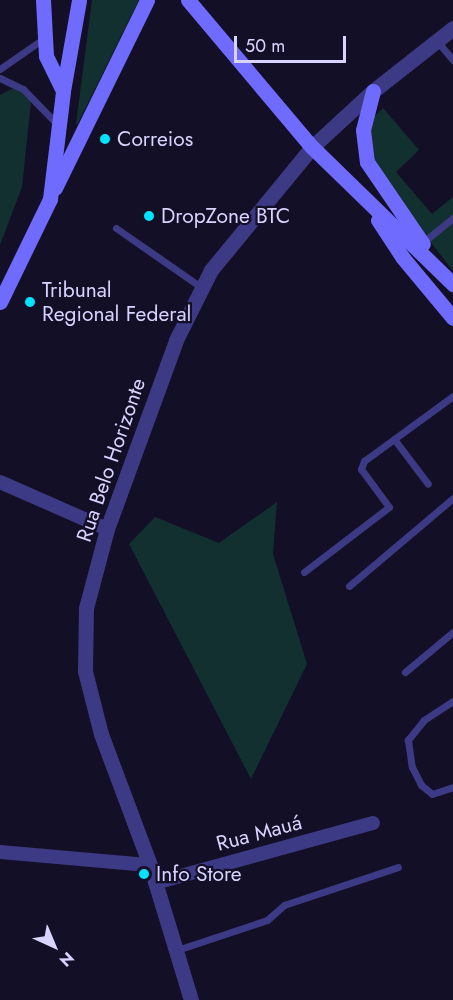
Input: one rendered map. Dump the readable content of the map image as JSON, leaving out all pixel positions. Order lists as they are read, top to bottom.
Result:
{
  "streets": {
    "street": ["Rua Belo Horizonte", "Rua Mauá"]
  },
  "crossings": [
    ["Rua Belo Horizonte", "Rua Mauá"]
  ],
  "places": [
    "Correios",
    "DropZone BTC",
    "Tribunal Regional Federal",
    "Info Store"
  ],
  "scale_bar": "50 m",
  "north": "bottom right"
}
